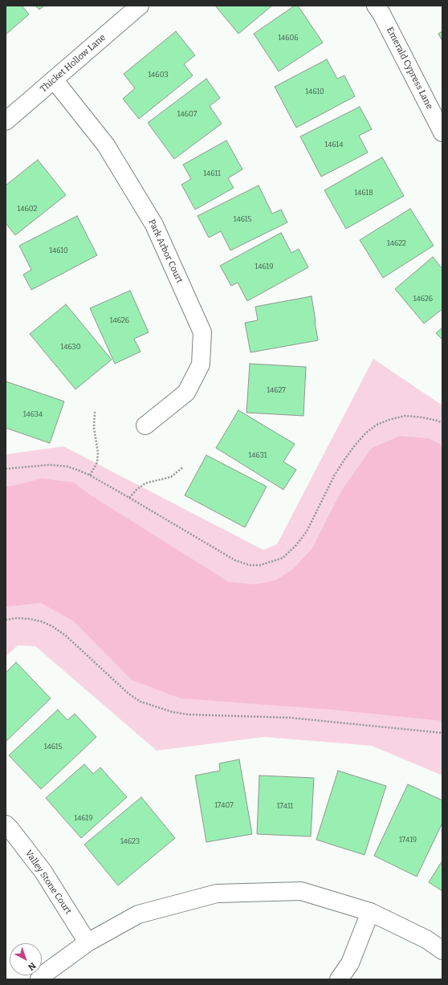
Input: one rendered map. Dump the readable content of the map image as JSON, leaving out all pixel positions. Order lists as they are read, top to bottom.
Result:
{
  "streets": {
    "street": [
      "Thicket Hollow Lane",
      "Emerald Cypress Lane",
      "Park Arbor Court",
      "Valley Stone Court"
    ]
  },
  "crossings": [
    ["Thicket Hollow Lane", "Park Arbor Court"]
  ],
  "house_numbers": [
    "14606",
    "14603",
    "14610",
    "14607",
    "14614",
    "14611",
    "14618",
    "14602",
    "14615",
    "14622",
    "14610",
    "14619",
    "14626",
    "14626",
    "14630",
    "14627",
    "14634",
    "14631",
    "14615",
    "17407",
    "17411",
    "14619",
    "17419",
    "14623"
  ],
  "north": "bottom right"
}
